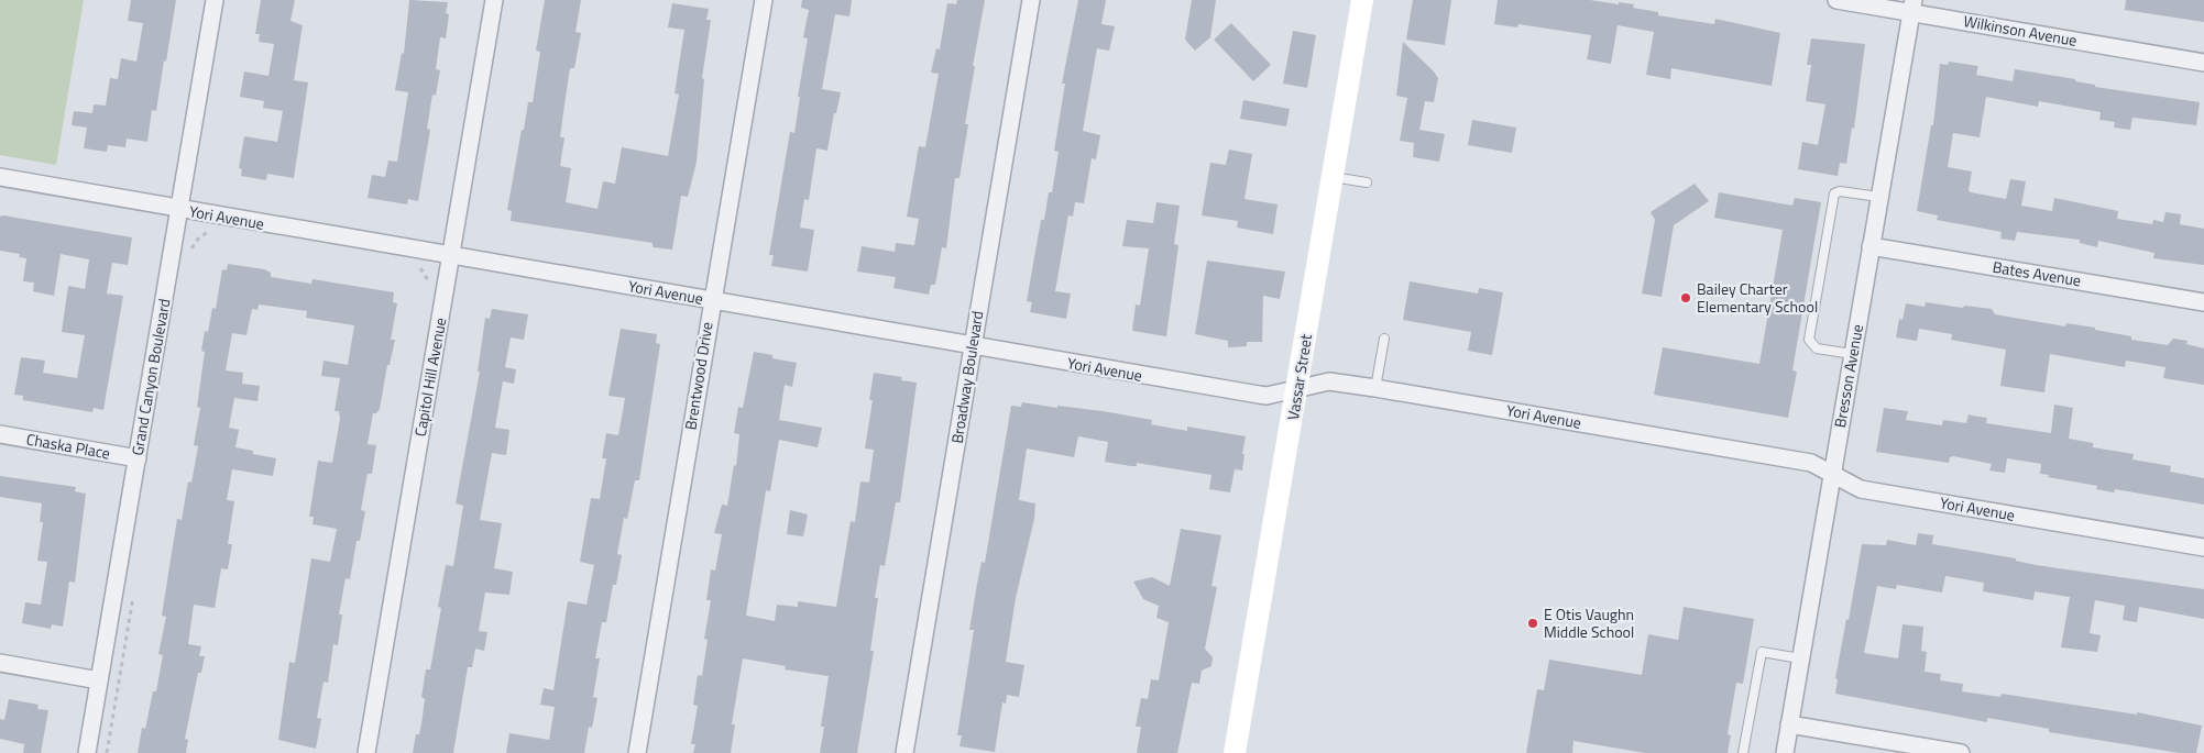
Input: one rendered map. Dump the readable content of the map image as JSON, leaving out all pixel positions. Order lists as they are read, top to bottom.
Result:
{
  "streets": {
    "street": [
      "Wilkinson Avenue",
      "Yori Avenue",
      "Bates Avenue",
      "Brentwood Drive",
      "Bresson Avenue",
      "Grand Canyon Boulevard",
      "Capitol Hill Avenue",
      "Broadway Boulevard",
      "Vassar Street",
      "Chaska Place"
    ]
  },
  "crossings": [
    ["Wilkinson Avenue", "Bresson Avenue"],
    ["Yori Avenue", "Brentwood Drive"],
    ["Yori Avenue", "Bresson Avenue"],
    ["Yori Avenue", "Grand Canyon Boulevard"],
    ["Yori Avenue", "Capitol Hill Avenue"],
    ["Yori Avenue", "Broadway Boulevard"],
    ["Yori Avenue", "Vassar Street"],
    ["Bates Avenue", "Bresson Avenue"],
    ["Grand Canyon Boulevard", "Chaska Place"]
  ],
  "places": ["Bailey Charter Elementary School", "E Otis Vaughn Middle School"]
}
